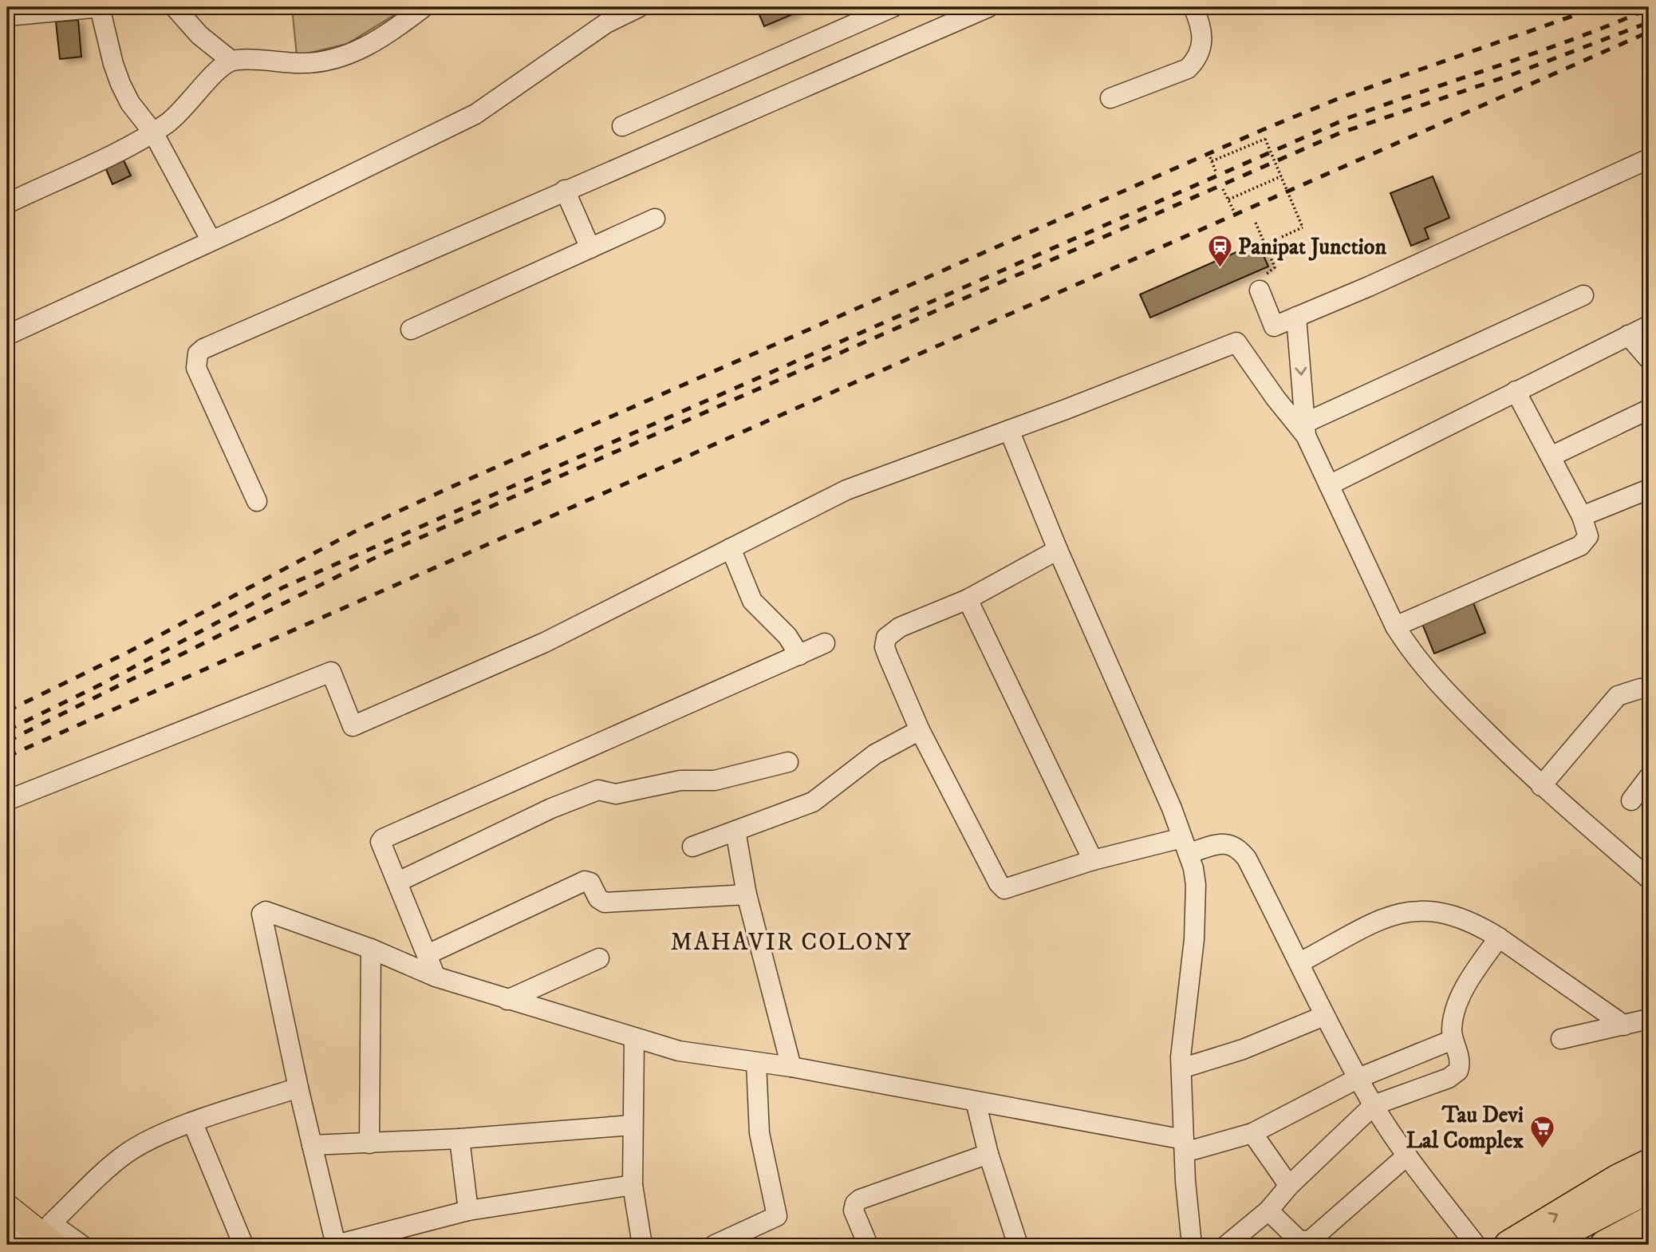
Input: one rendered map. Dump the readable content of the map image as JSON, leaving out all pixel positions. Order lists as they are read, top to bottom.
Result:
{
  "districts": ["MAHAVIR COLONY"],
  "places": {
    "station": ["Panipat Junction"],
    "supermarket": ["Tau Devi Lal Complex"]
  }
}
